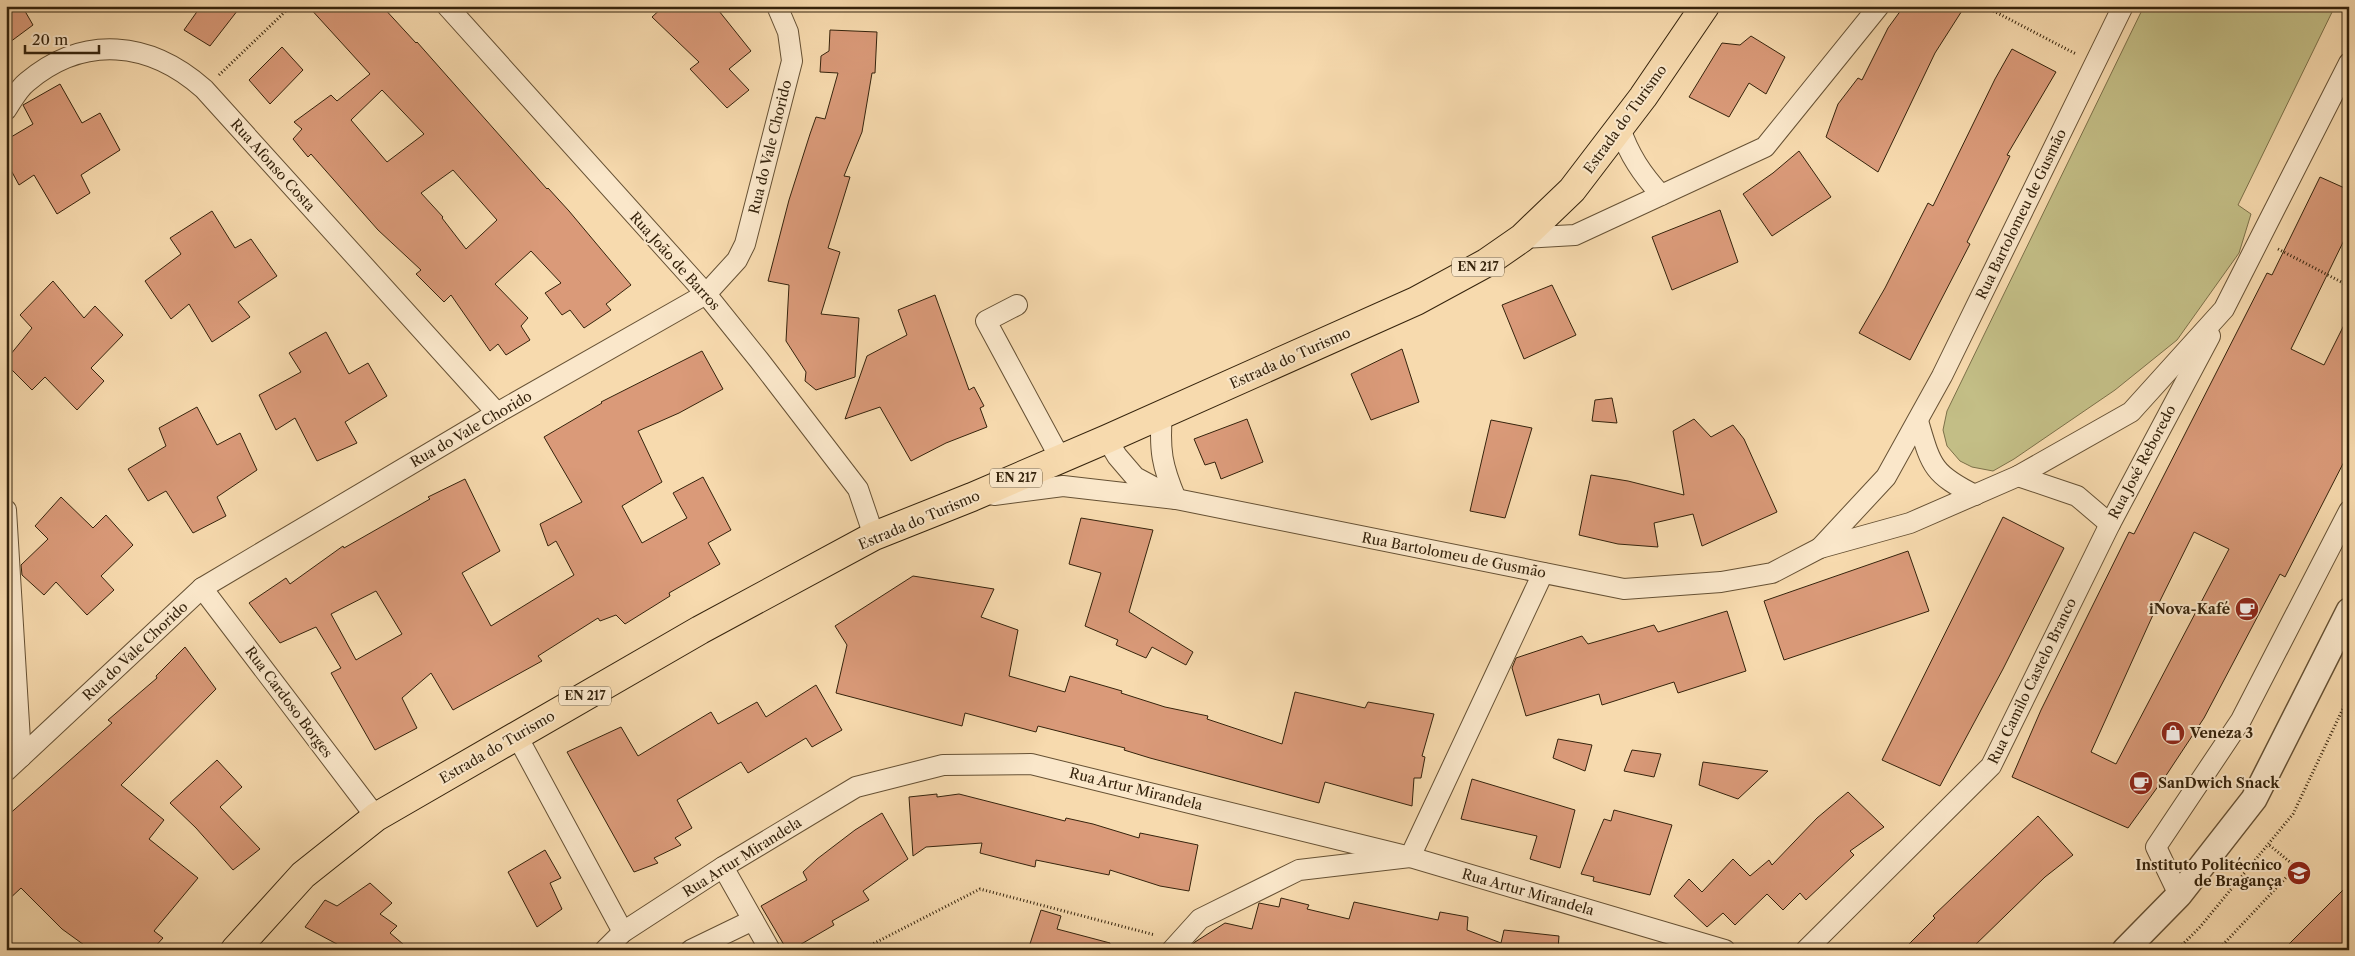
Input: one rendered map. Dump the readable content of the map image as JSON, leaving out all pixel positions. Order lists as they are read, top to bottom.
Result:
{
  "streets": {
    "main road": ["Estrada do Turismo", "EN 217"],
    "street": [
      "Rua do Vale Chorido",
      "Rua Afonso Costa",
      "Rua Bartolomeu de Gusmão",
      "Rua João de Barros",
      "Rua José Reboredo",
      "Rua Camilo Castelo Branco",
      "Rua Cardoso Borges",
      "Rua Artur Mirandela"
    ]
  },
  "crossings": [
    ["Estrada do Turismo", "Rua Bartolomeu de Gusmão"],
    ["Estrada do Turismo", "Rua João de Barros"],
    ["Estrada do Turismo", "Rua Cardoso Borges"],
    ["Rua do Vale Chorido", "Rua Afonso Costa"],
    ["Rua do Vale Chorido", "Rua João de Barros"],
    ["Rua do Vale Chorido", "Rua Cardoso Borges"],
    ["Rua Bartolomeu de Gusmão", "Rua José Reboredo"],
    ["Rua José Reboredo", "Rua Camilo Castelo Branco"]
  ],
  "places": {
    "cafe": ["iNova-Kafé", "SanDwich Snack"],
    "shop": ["Veneza 3"],
    "school or university": ["Instituto Politécnico de Bragança"]
  },
  "scale_bar": "20 m"
}
